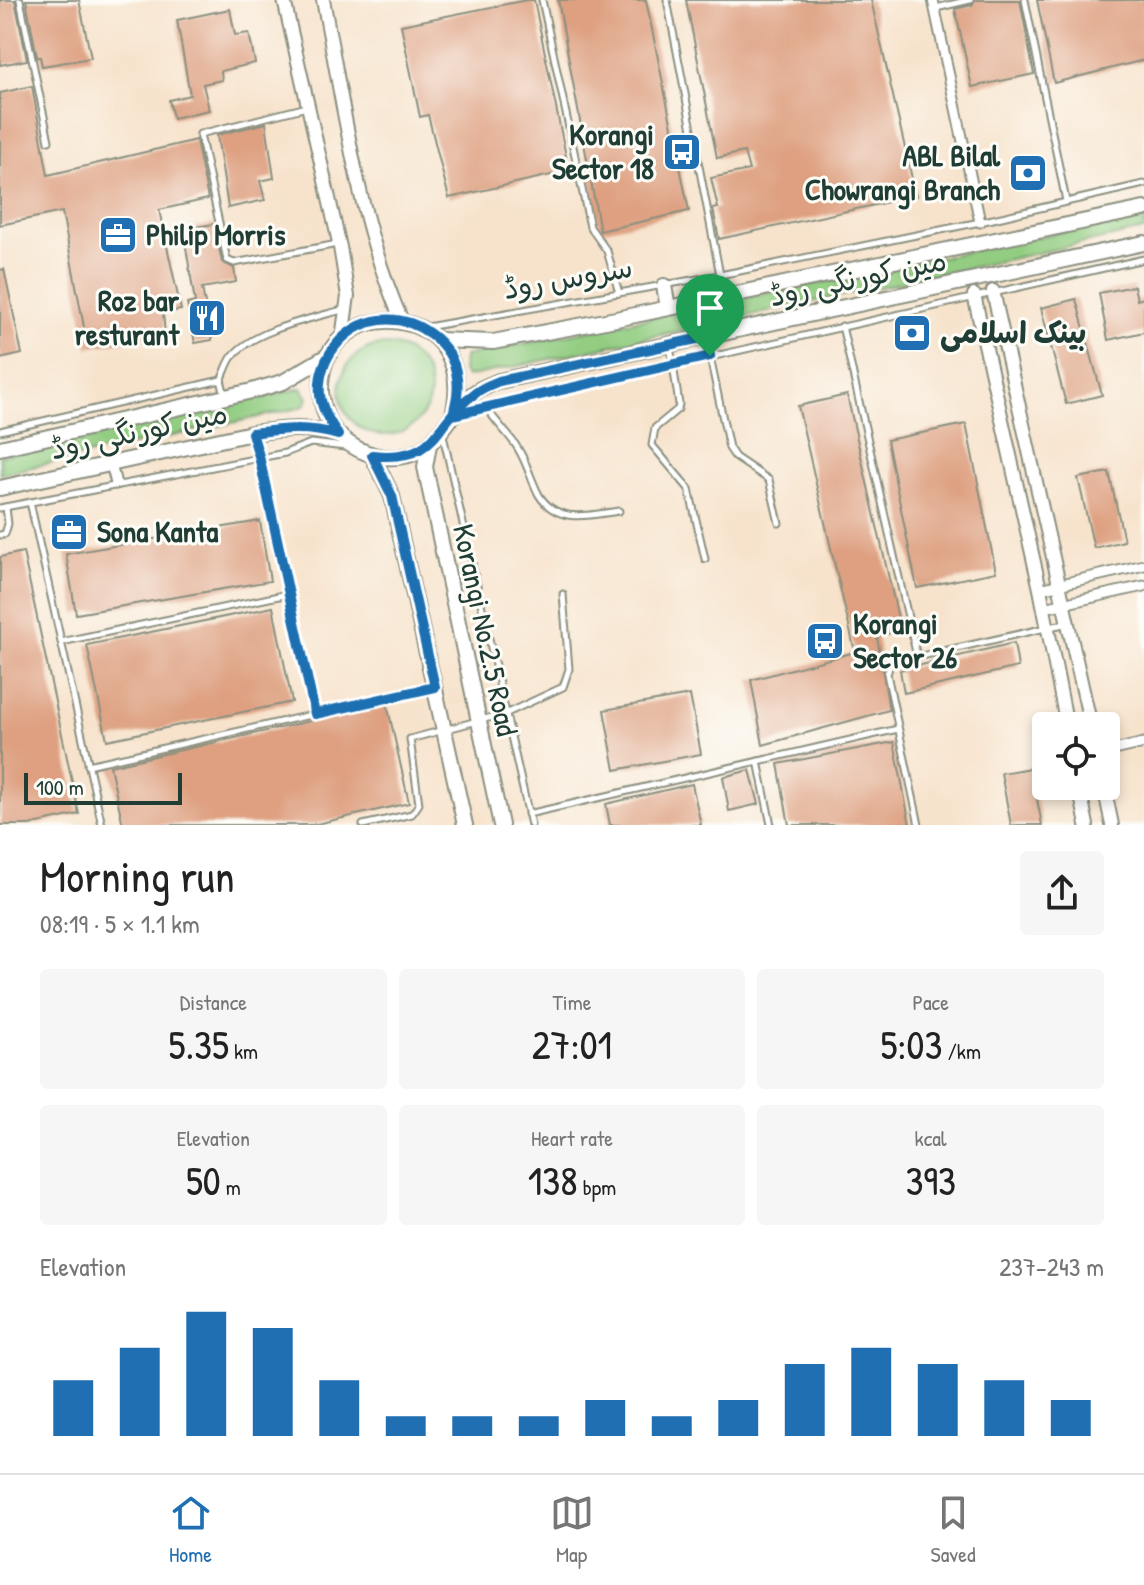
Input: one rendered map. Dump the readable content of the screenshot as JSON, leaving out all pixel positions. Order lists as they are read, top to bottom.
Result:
{
  "streets": {
    "main road": ["مین کورنگی روڈ", "Korangi No.2.5 Road"],
    "lane": ["سروس روڈ"]
  },
  "crossings": [
    ["سروس روڈ", "مین کورنگی روڈ"],
    ["سروس روڈ", "Korangi No.2.5 Road"],
    ["مین کورنگی روڈ", "Korangi No.2.5 Road"]
  ],
  "places": {
    "bus stop": ["Korangi Sector 18", "Korangi Sector 26"],
    "bank": ["ABL Bilal Chowrangi Branch", "بینک اسلامی"],
    "office": ["Philip Morris", "Sona Kanta"],
    "restaurant": ["Roz bar resturant"]
  },
  "scale_bar": "100 m",
  "page": {
    "scale": "100 m",
    "heading": ["Morning run", "08:19 · 5 × 1.1 km"],
    "stats": [
      ["Distance", "5.35 km"],
      ["Time", "27:01"],
      ["Pace", "5:03 /km"],
      ["Elevation", "50 m"],
      ["Heart rate", "138 bpm"],
      ["kcal", "393"]
    ],
    "chart": ["Elevation", "237–243 m"],
    "tabs": ["Home", "Map", "Saved"]
  }
}
